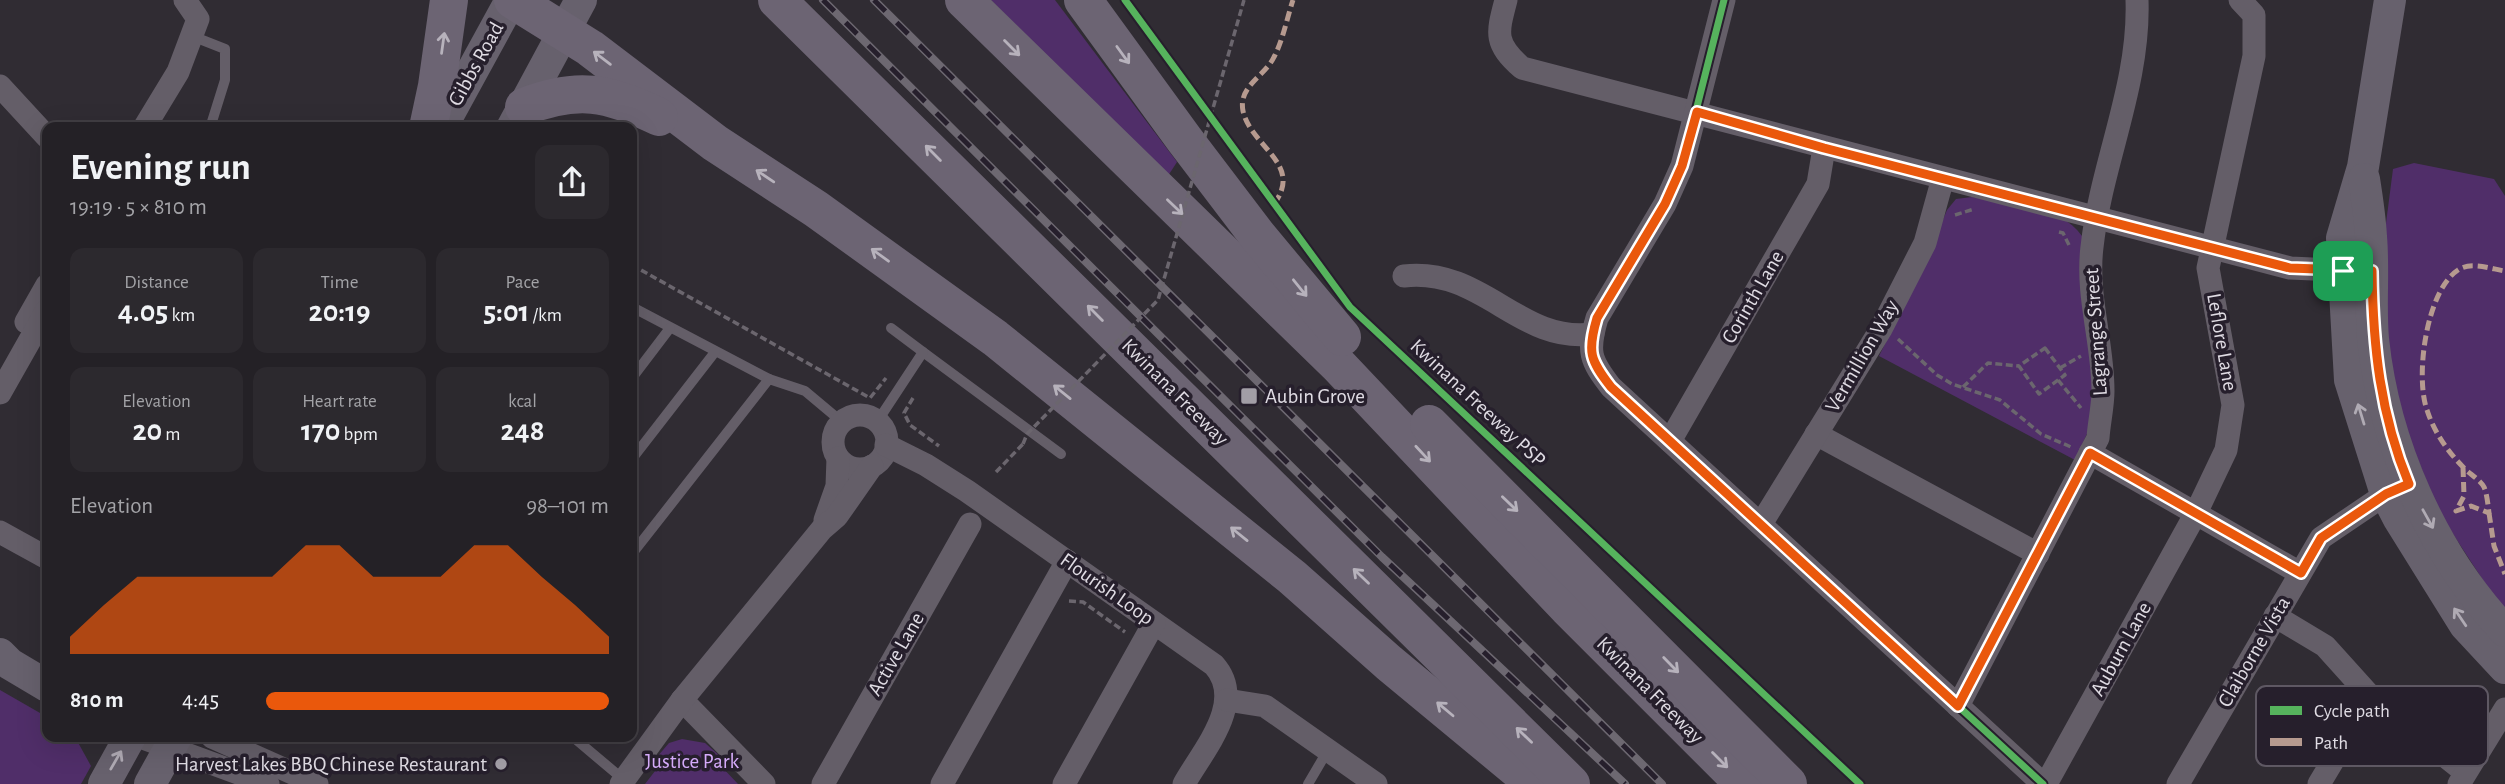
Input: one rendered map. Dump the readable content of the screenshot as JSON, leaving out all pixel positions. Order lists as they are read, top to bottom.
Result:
{
  "streets": {
    "highway": ["Kwinana Freeway"],
    "street": [
      "Gibbs Road",
      "Corinth Lane",
      "Lagrange Street",
      "Leflore Lane",
      "Vermillion Way",
      "Flourish Loop",
      "Auburn Lane",
      "Claiborne Vista",
      "Active Lane"
    ],
    "cycle path": ["Kwinana Freeway PSP"]
  },
  "crossings": [
    ["Leflore Lane", "Auburn Lane"]
  ],
  "parks": ["Justice Park"],
  "places": {
    "transit": ["Aubin Grove"],
    "other": ["Harvest Lakes BBQ Chinese Restaurant"]
  },
  "legend": ["Cycle path", "Path"],
  "page": {
    "heading": ["Evening run", "19:19 · 5 × 810 m"],
    "stats": [
      ["Distance", "4.05 km"],
      ["Time", "20:19"],
      ["Pace", "5:01 /km"],
      ["Elevation", "20 m"],
      ["Heart rate", "170 bpm"],
      ["kcal", "248"]
    ],
    "chart": ["Elevation", "98–101 m"],
    "list": [
      {
        "name": "810 m",
        "note": "4:45"
      }
    ]
  }
}
